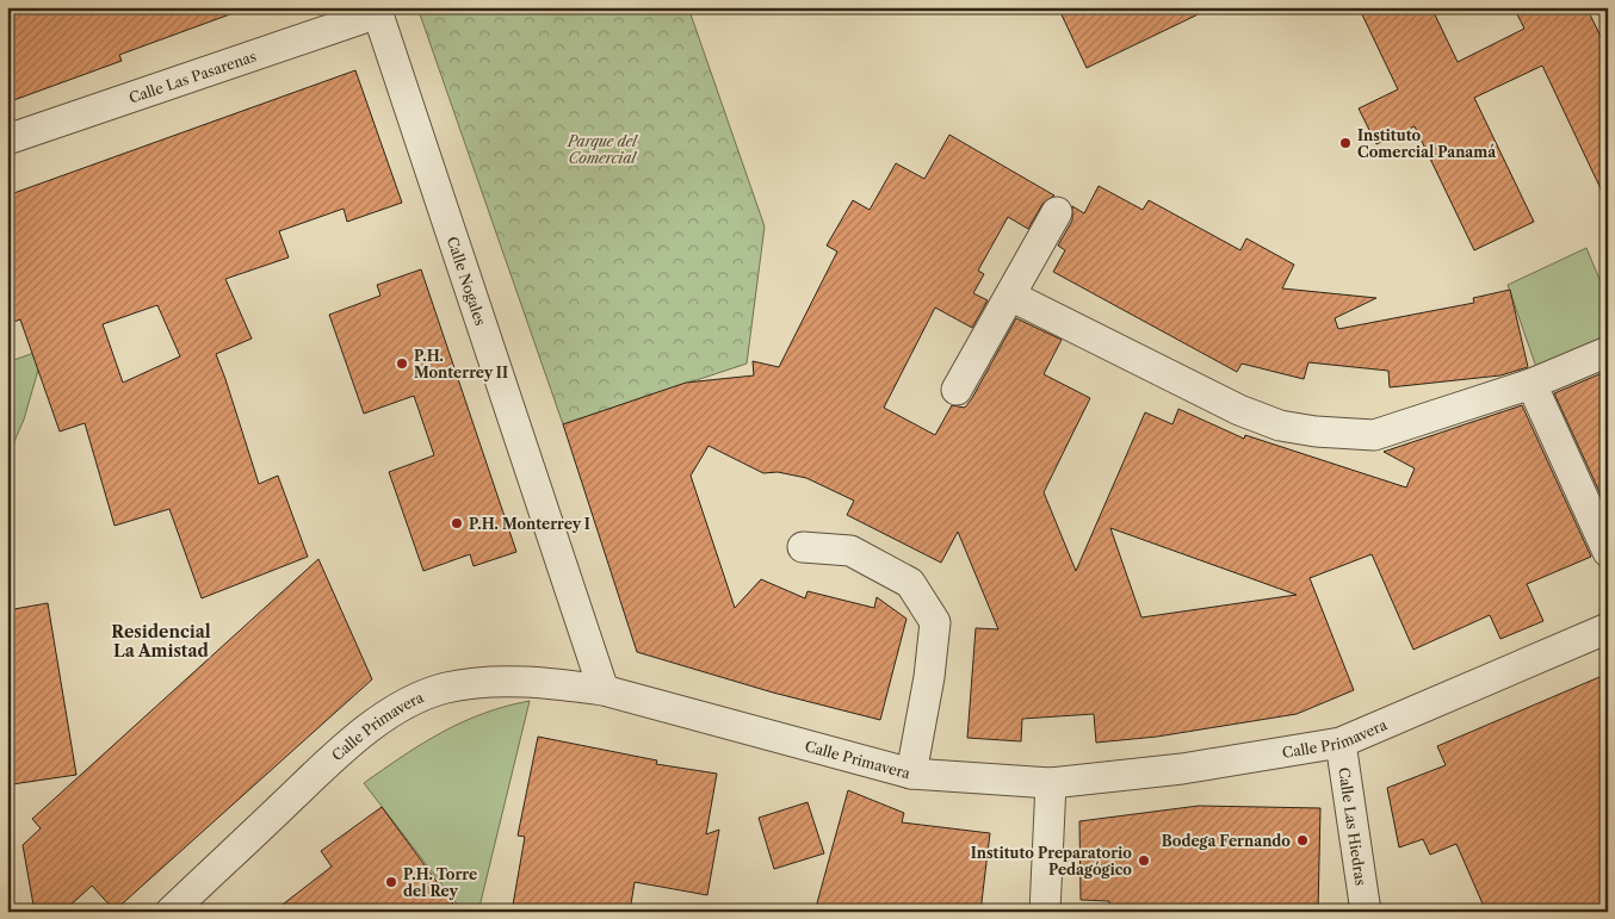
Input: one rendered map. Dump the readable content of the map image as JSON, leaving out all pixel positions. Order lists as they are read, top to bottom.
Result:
{
  "streets": {
    "street": [
      "Calle Las Pasarenas",
      "Calle Nogales",
      "Calle Primavera",
      "Calle Las Hiedras"
    ]
  },
  "crossings": [
    ["Calle Las Pasarenas", "Calle Nogales"],
    ["Calle Nogales", "Calle Primavera"],
    ["Calle Primavera", "Calle Las Hiedras"]
  ],
  "districts": ["Residencial La Amistad"],
  "parks": ["Parque del Comercial"],
  "places": [
    "Instituto Comercial Panamá",
    "P.H. Monterrey II",
    "P.H. Monterrey I",
    "Bodega Fernando",
    "Instituto Preparatorio Pedagógico",
    "P.H. Torre del Rey"
  ]
}
